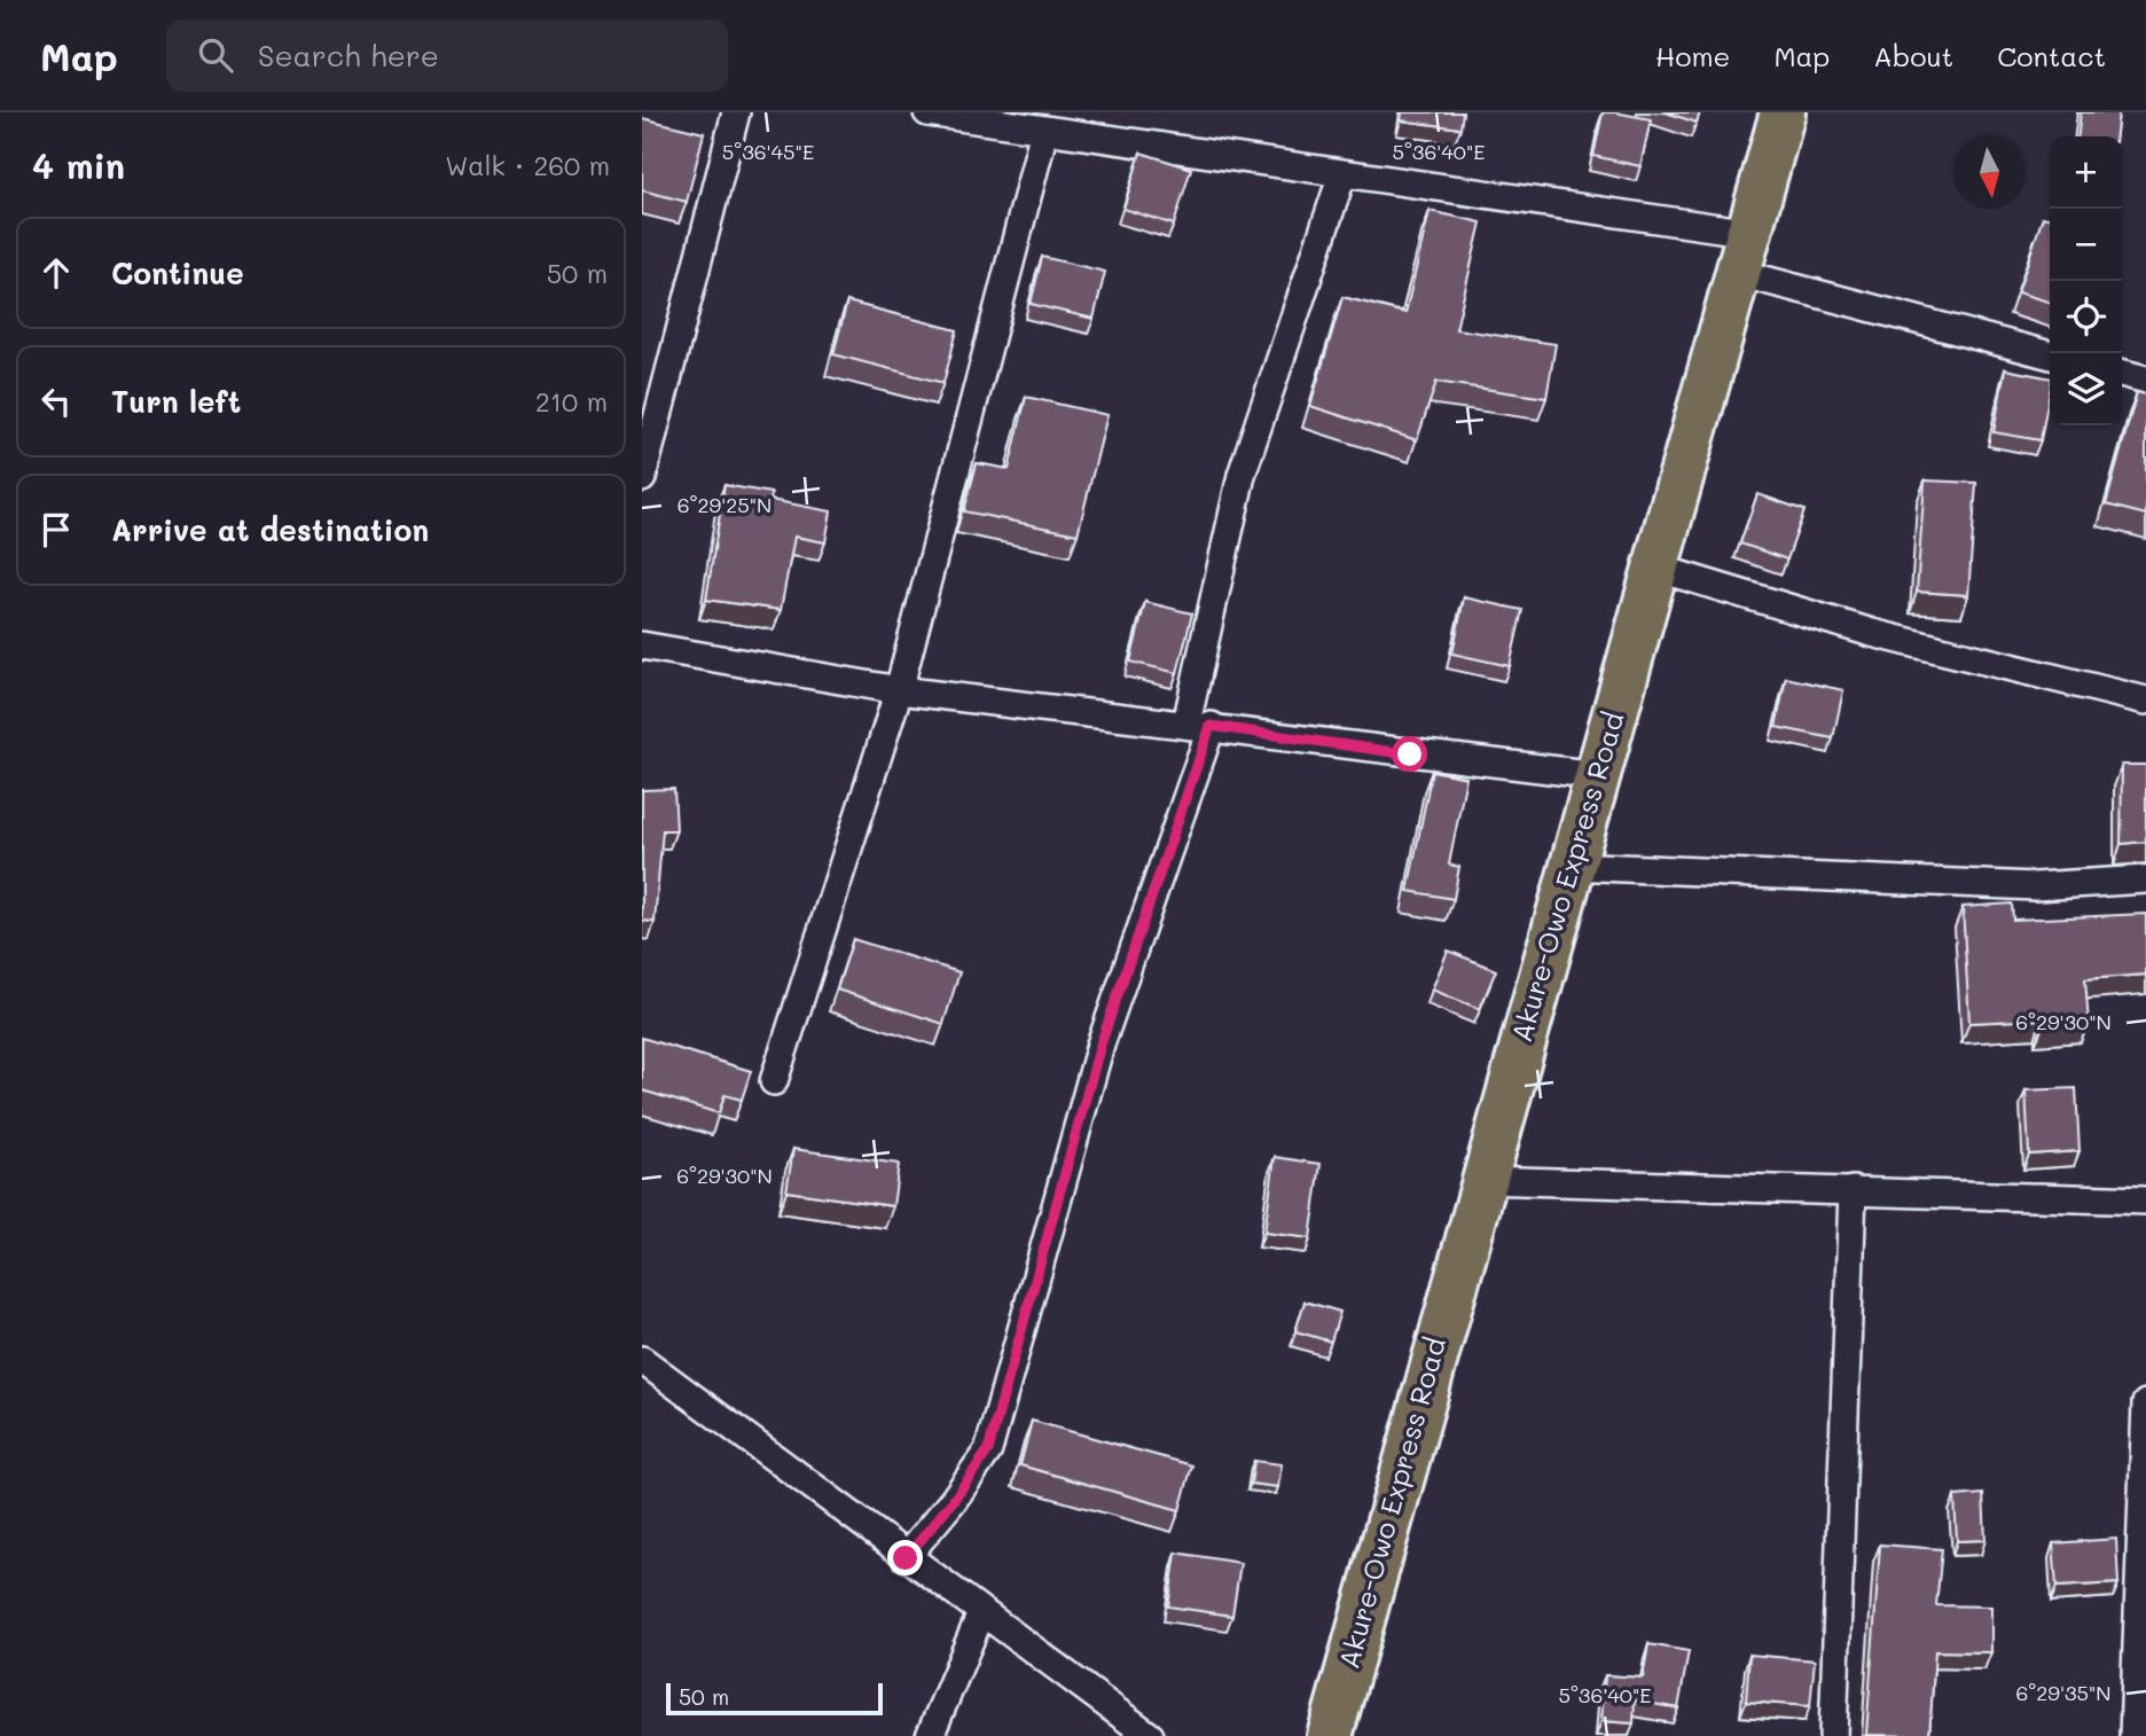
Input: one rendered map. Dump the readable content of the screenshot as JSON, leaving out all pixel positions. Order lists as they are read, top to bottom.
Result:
{
  "streets": {
    "highway": ["Akure-Owo Express Road"]
  },
  "scale_bar": "50 m",
  "north": "bottom",
  "page": {
    "header": "Map",
    "search": "Search here",
    "nav": [
      "Home",
      "Map",
      "About",
      "Contact"
    ],
    "heading": ["4 min", "Walk · 260 m"],
    "map_buttons": ["+", "−"],
    "list": [
      ["Continue", "50 m"],
      ["Turn left", "210 m"],
      "Arrive at destination"
    ],
    "scale": "50 m"
  },
  "coordinates": [
    "5°36'45\"E",
    "5°36'40\"E",
    "6°29'25\"N",
    "6°29'30\"N",
    "6°29'35\"N"
  ]
}
